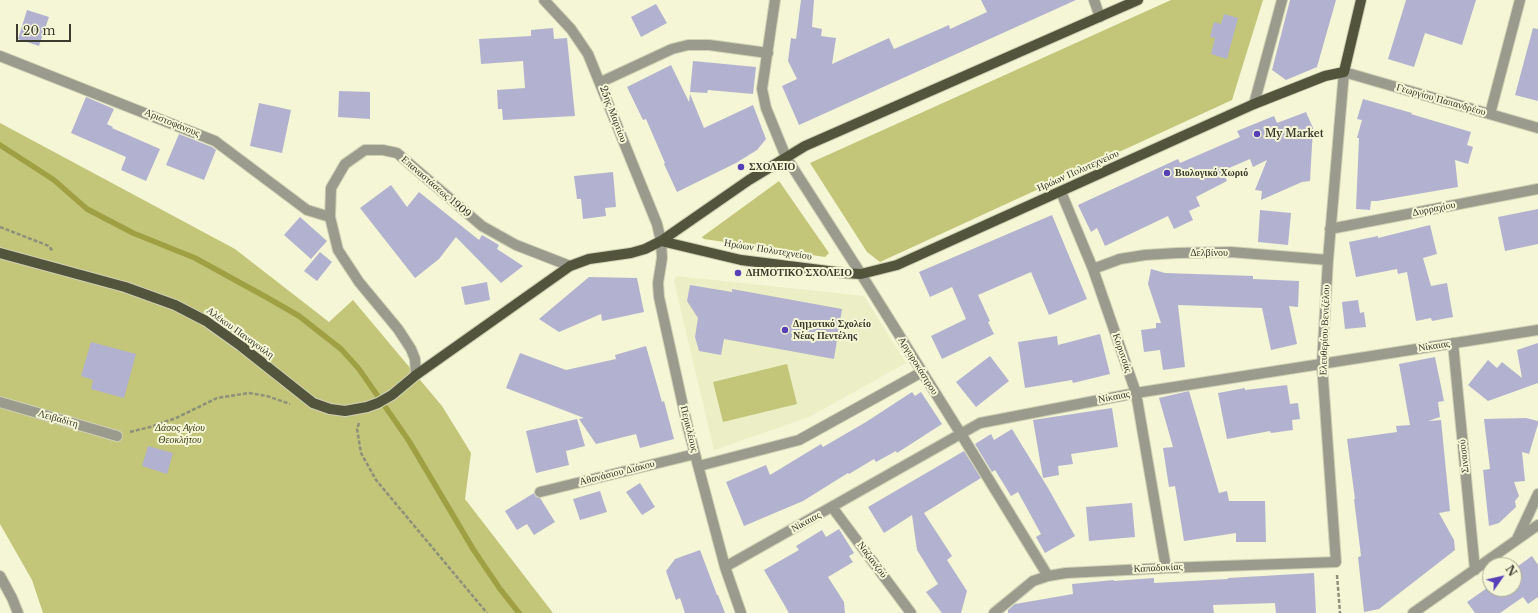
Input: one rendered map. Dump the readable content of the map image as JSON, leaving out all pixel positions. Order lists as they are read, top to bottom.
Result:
{
  "streets": {
    "main road": ["Ηρώων Πολυτεχνείου", "Αλέκου Παναγούλη"],
    "street": [
      "Γεωργίου Παπανδρέου",
      "25ης Μαρτίου",
      "Αριστοφάνους",
      "Επαναστάσεως 1909",
      "Δυρραχίου",
      "Δελβίνου",
      "Ελευθερίου Βενιζέλου",
      "Νίκαιας",
      "Κορυτσάς",
      "Αργυροκάστρου",
      "Λειβαδίτη",
      "Περικλέους",
      "Σινασού",
      "Αθανάσιου Διάκου",
      "Ναζιανζού",
      "Καπαδοκίας"
    ]
  },
  "crossings": [
    ["Γεωργίου Παπανδρέου", "Ηρώων Πολυτεχνείου"],
    ["Γεωργίου Παπανδρέου", "Ελευθερίου Βενιζέλου"],
    ["25ης Μαρτίου", "Ηρώων Πολυτεχνείου"],
    ["25ης Μαρτίου", "Περικλέους"],
    ["Αριστοφάνους", "Επαναστάσεως 1909"],
    ["Ηρώων Πολυτεχνείου", "Ελευθερίου Βενιζέλου"],
    ["Ηρώων Πολυτεχνείου", "Κορυτσάς"],
    ["Ηρώων Πολυτεχνείου", "Αργυροκάστρου"],
    ["Ηρώων Πολυτεχνείου", "Περικλέους"],
    ["Επαναστάσεως 1909", "Αλέκου Παναγούλη"],
    ["Δυρραχίου", "Ελευθερίου Βενιζέλου"],
    ["Δελβίνου", "Ελευθερίου Βενιζέλου"],
    ["Δελβίνου", "Κορυτσάς"],
    ["Ελευθερίου Βενιζέλου", "Νίκαιας"],
    ["Ελευθερίου Βενιζέλου", "Καπαδοκίας"],
    ["Νίκαιας", "Κορυτσάς"],
    ["Νίκαιας", "Αργυροκάστρου"],
    ["Νίκαιας", "Περικλέους"],
    ["Νίκαιας", "Σινασού"],
    ["Νίκαιας", "Ναζιανζού"],
    ["Κορυτσάς", "Καπαδοκίας"],
    ["Αργυροκάστρου", "Καπαδοκίας"],
    ["Περικλέους", "Αθανάσιου Διάκου"]
  ],
  "parks": ["Δάσος Αγίου Θεοκλήτου"],
  "places": [
    "My Market",
    "ΣΧΟΛΕΙΟ",
    "Βιολογικό Χωριό",
    "ΔΗΜΟΤΙΚΟ ΣΧΟΛΕΙΟ",
    "Δημοτικό Σχολείο Νέας Πεντέλης"
  ],
  "scale_bar": "20 m",
  "north": "top right"
}
